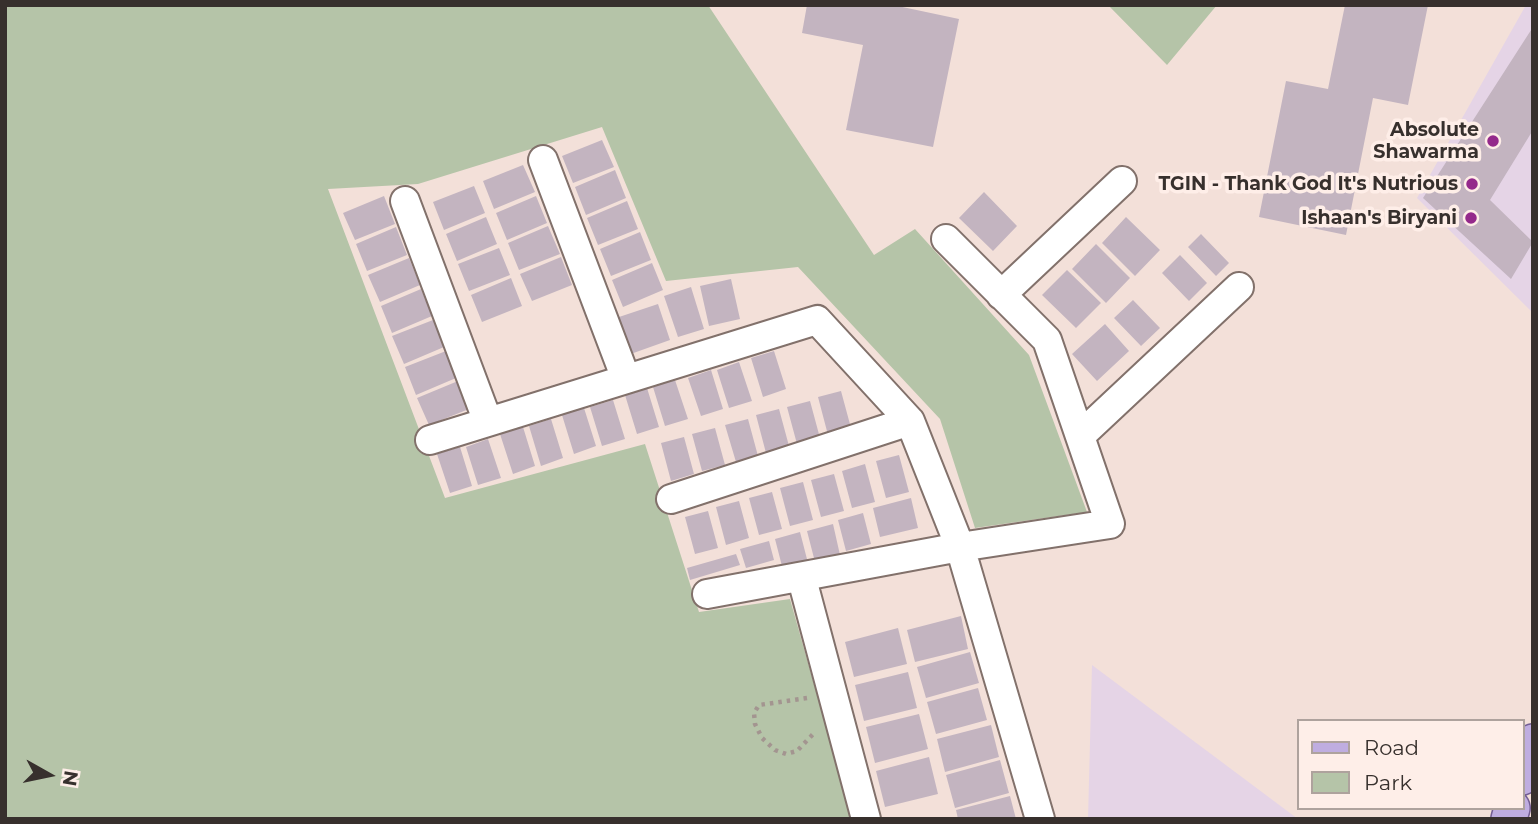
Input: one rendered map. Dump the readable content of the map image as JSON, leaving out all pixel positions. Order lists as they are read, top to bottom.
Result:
{
  "places": ["Absolute Shawarma", "TGIN - Thank God It's Nutrious", "Ishaan's Biryani"],
  "legend": ["Road", "Park"],
  "north": "right"
}
